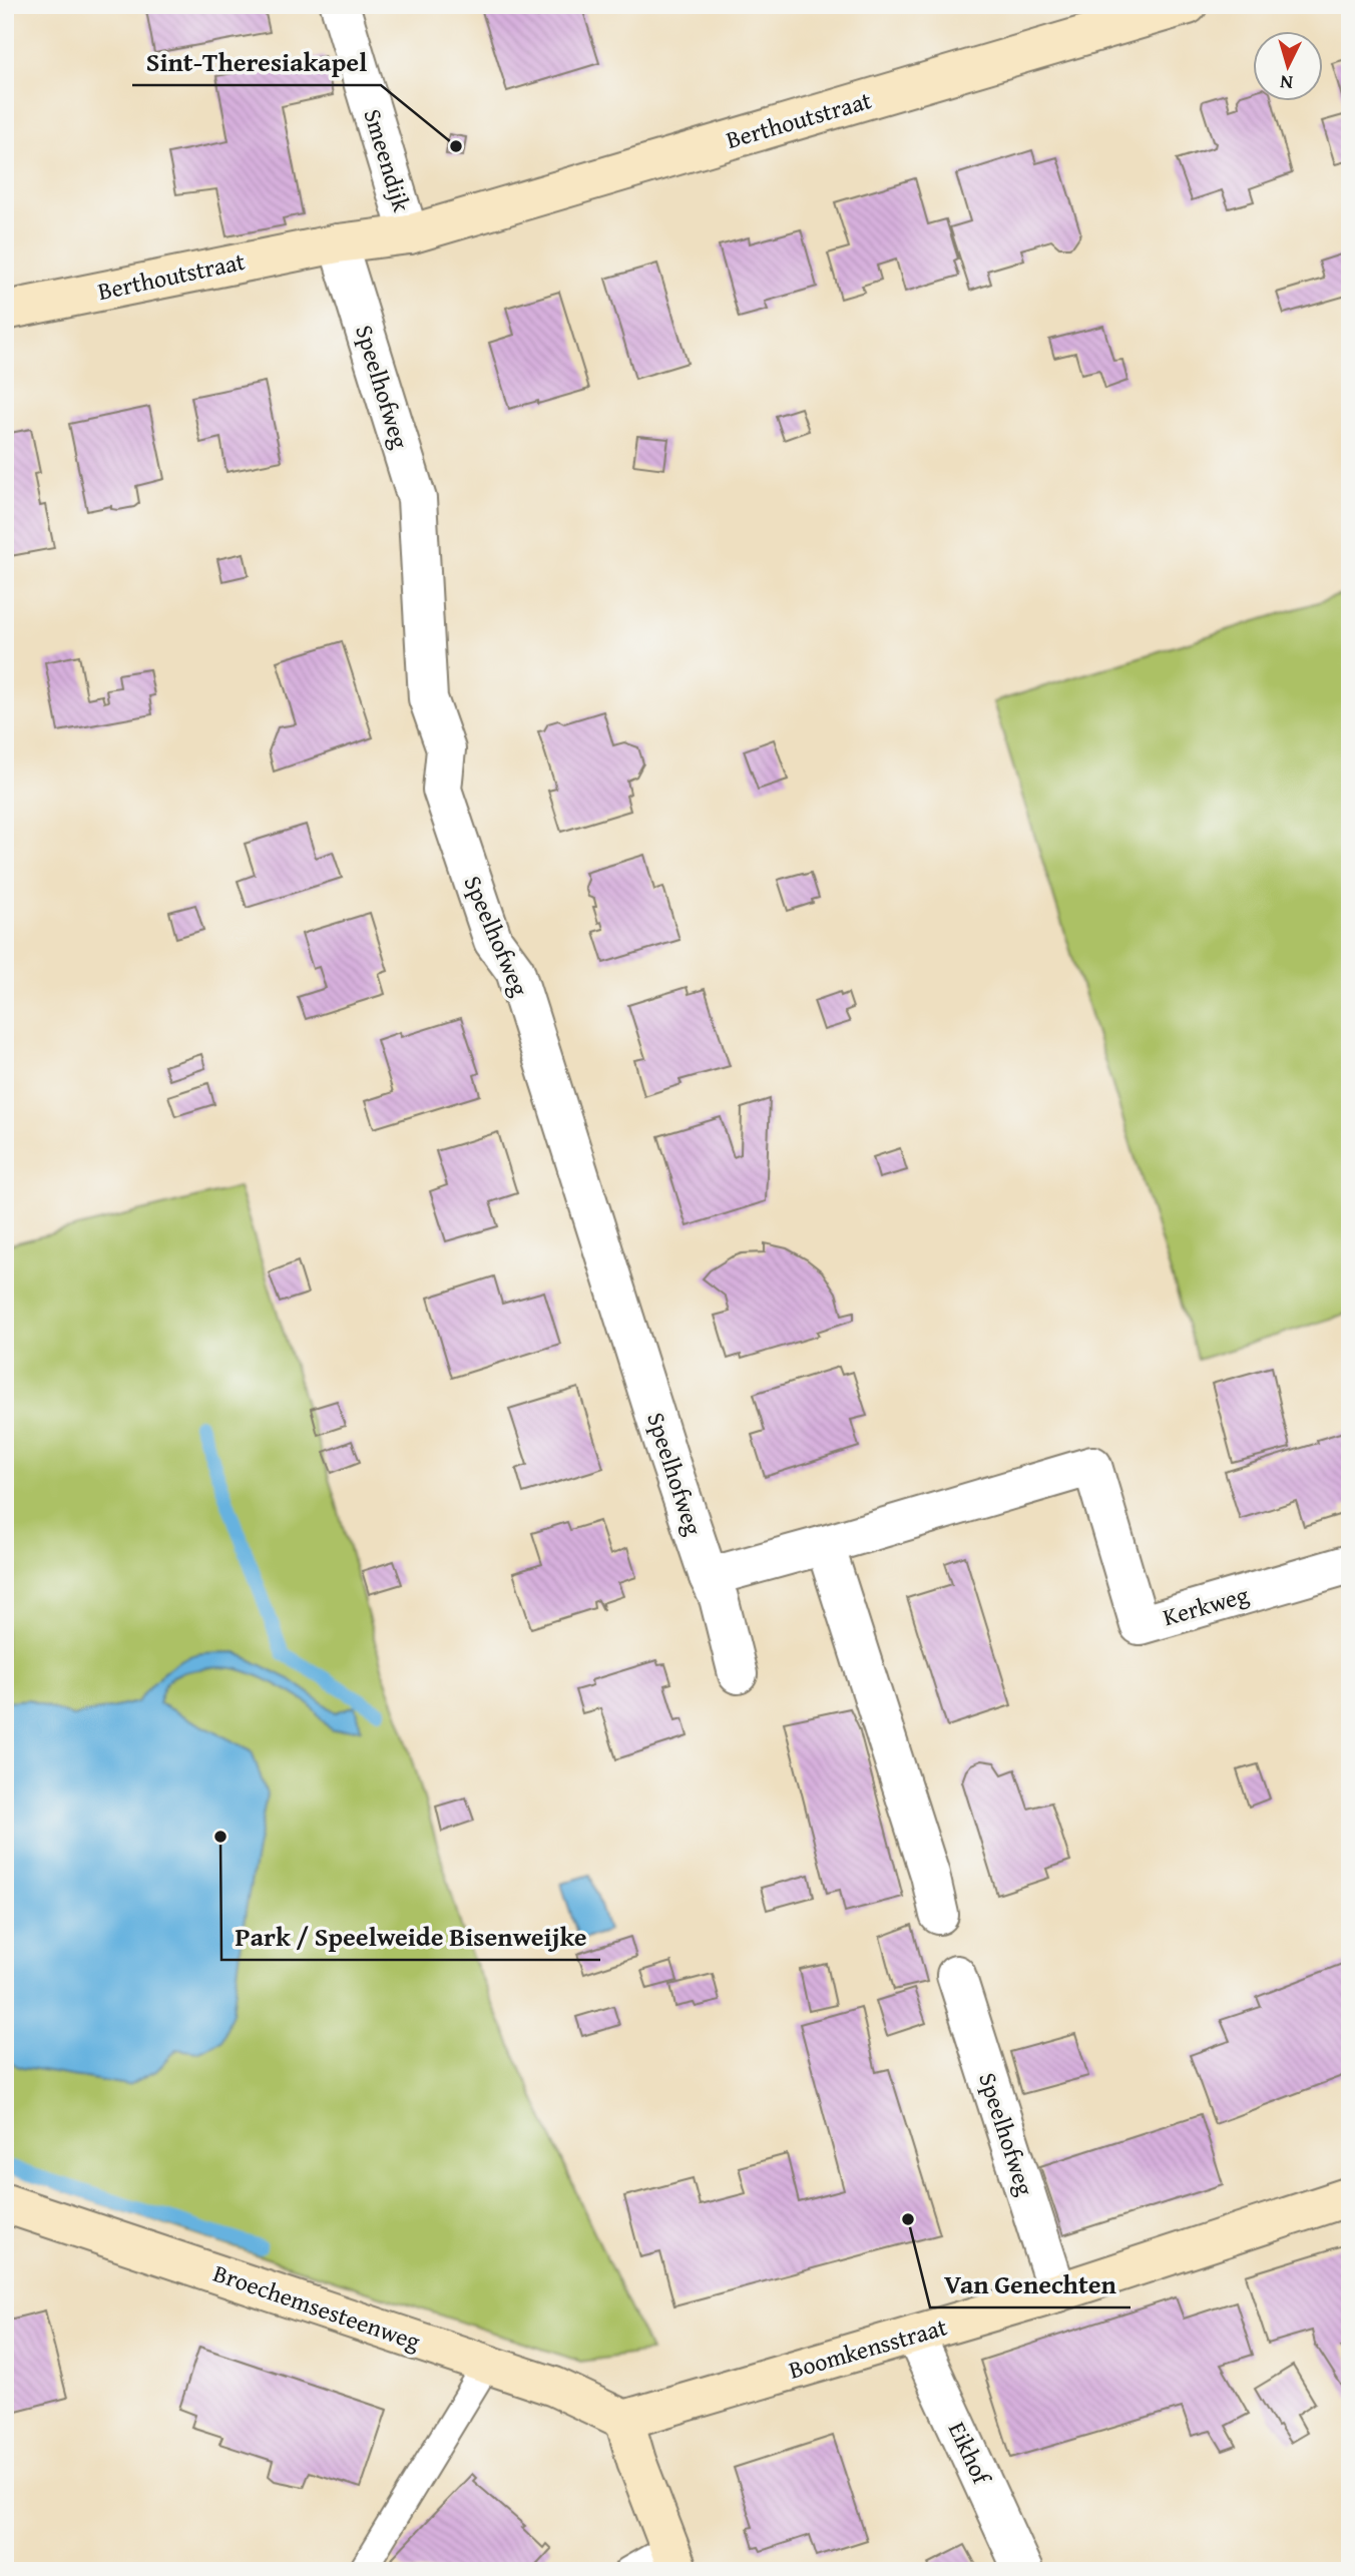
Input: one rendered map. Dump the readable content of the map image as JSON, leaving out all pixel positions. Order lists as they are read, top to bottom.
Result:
{
  "streets": {
    "street": [
      "Berthoutstraat",
      "Smeendijk",
      "Speelhofweg",
      "Kerkweg",
      "Broechemsesteenweg",
      "Boomkensstraat",
      "Eikhof"
    ]
  },
  "crossings": [
    ["Berthoutstraat", "Smeendijk"],
    ["Berthoutstraat", "Speelhofweg"],
    ["Speelhofweg", "Boomkensstraat"],
    ["Broechemsesteenweg", "Boomkensstraat"],
    ["Boomkensstraat", "Eikhof"]
  ],
  "places": ["Sint-Theresiakapel", "Park / Speelweide Bisenweijke", "Van Genechten"],
  "north": "bottom"
}
